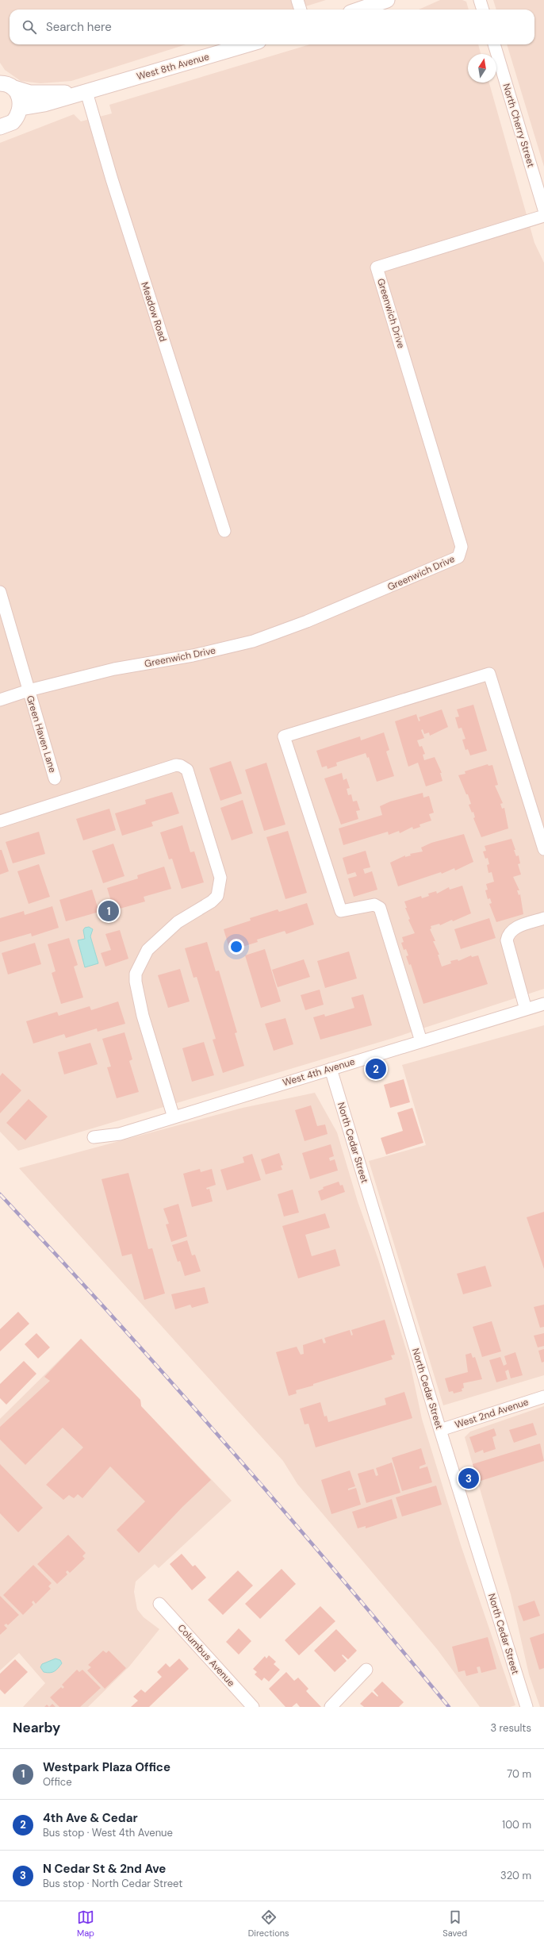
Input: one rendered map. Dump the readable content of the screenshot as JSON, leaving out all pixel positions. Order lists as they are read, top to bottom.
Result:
{
  "streets": {
    "street": [
      "West 8th Avenue",
      "North Cherry Street",
      "Meadow Road",
      "Greenwich Drive",
      "Green Haven Lane",
      "West 4th Avenue",
      "North Cedar Street",
      "West 2nd Avenue",
      "Columbus Avenue"
    ]
  },
  "crossings": [
    ["West 8th Avenue", "Meadow Road"],
    ["Greenwich Drive", "Green Haven Lane"],
    ["West 4th Avenue", "North Cedar Street"],
    ["North Cedar Street", "West 2nd Avenue"]
  ],
  "north": "top",
  "page": {
    "search": "Search here",
    "pins": ["1", "2", "3"],
    "heading": ["Nearby", "3 results"],
    "list": [
      {
        "mark": "1",
        "name": "Westpark Plaza Office",
        "note": "Office",
        "value": "70 m"
      },
      {
        "mark": "2",
        "name": "4th Ave & Cedar",
        "note": "Bus stop · West 4th Avenue",
        "value": "100 m"
      },
      {
        "mark": "3",
        "name": "N Cedar St & 2nd Ave",
        "note": "Bus stop · North Cedar Street",
        "value": "320 m"
      }
    ],
    "nav": ["Map", "Directions", "Saved"]
  }
}
